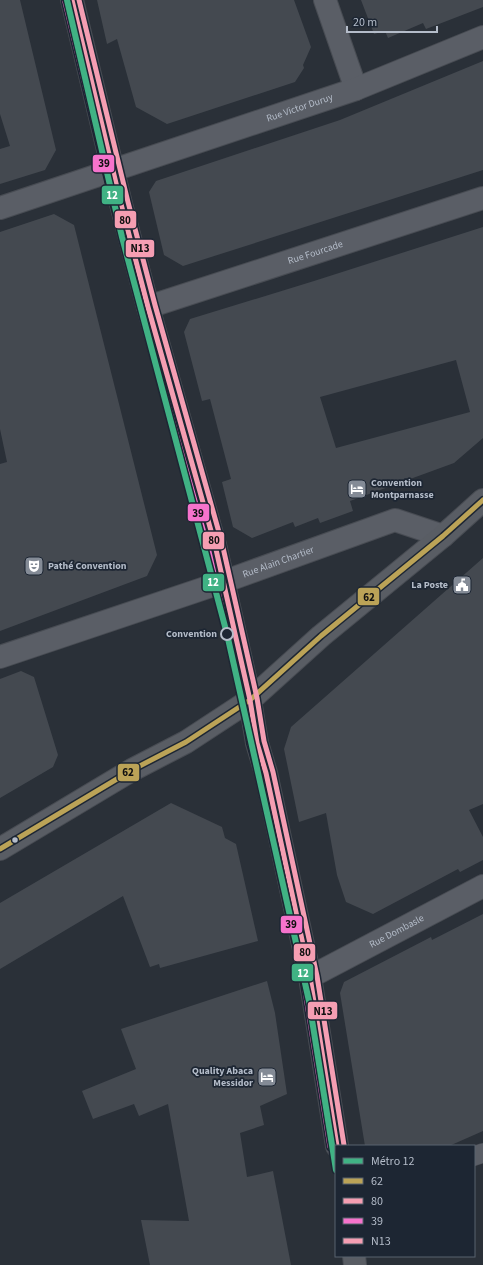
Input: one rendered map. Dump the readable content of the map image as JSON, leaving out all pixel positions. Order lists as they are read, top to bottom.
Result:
{
  "streets": {
    "street": [
      "Rue Victor Duruy",
      "Rue Fourcade",
      "Rue Alain Chartier",
      "Rue Dombasle"
    ]
  },
  "places": {
    "hotel": ["Convention Montparnasse", "Quality Abaca Messidor"],
    "theatre": ["Pathé Convention"],
    "public building": ["La Poste"],
    "other": ["Convention"]
  },
  "lines": [
    "metro line 12",
    "transit line 80",
    "transit line N13",
    "transit line 39",
    "transit line 62"
  ],
  "legend": [
    "Métro 12",
    "62",
    "80",
    "39",
    "N13"
  ],
  "scale_bar": "20 m"
}
